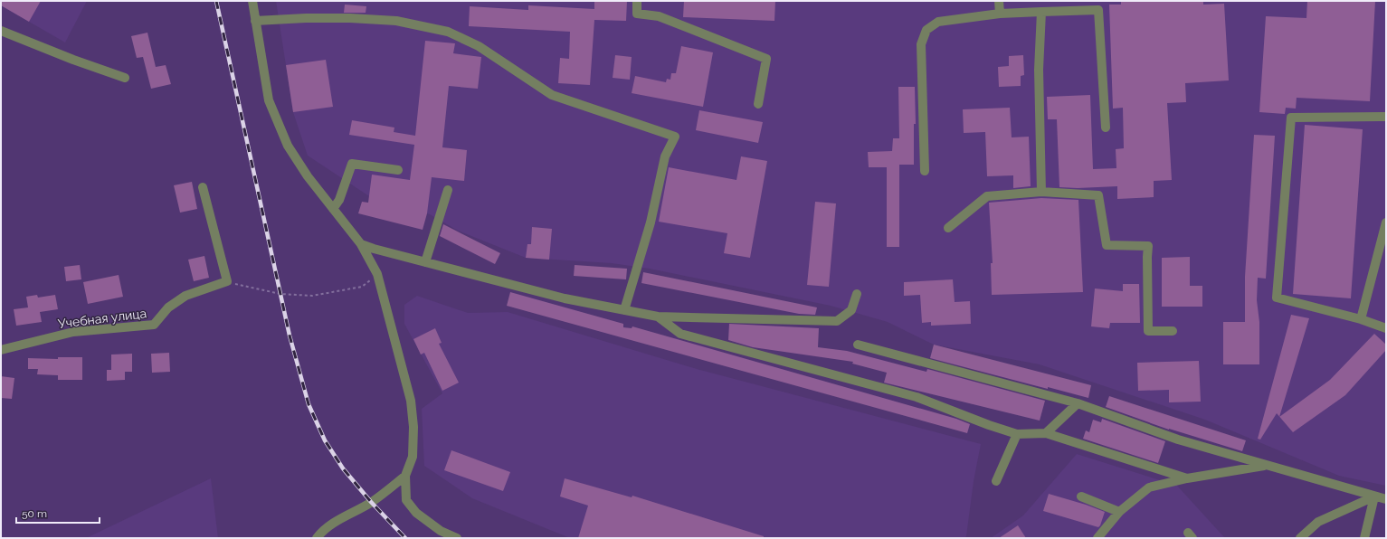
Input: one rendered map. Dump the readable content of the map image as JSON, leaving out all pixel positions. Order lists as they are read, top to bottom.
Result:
{
  "streets": {
    "street": ["Учебная улица"]
  },
  "scale_bar": "50 m"
}
